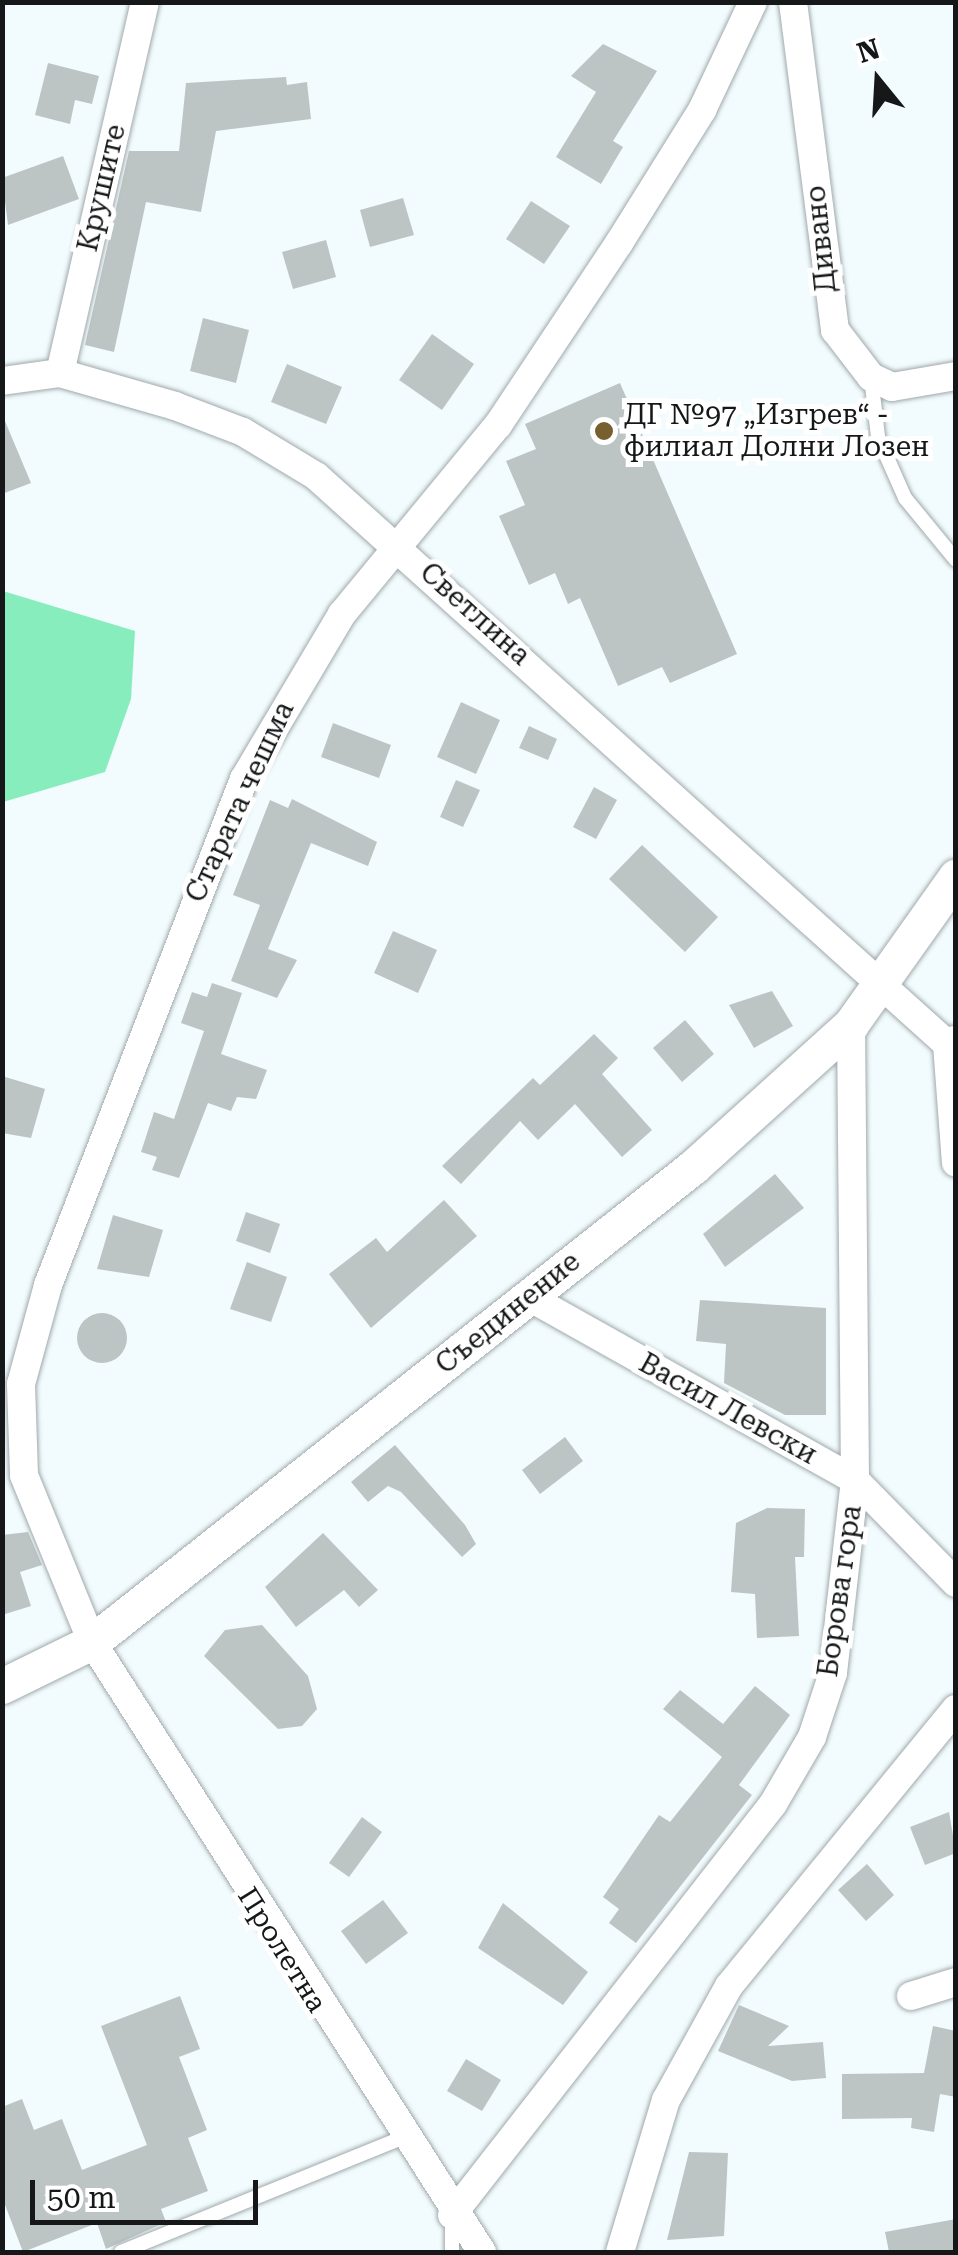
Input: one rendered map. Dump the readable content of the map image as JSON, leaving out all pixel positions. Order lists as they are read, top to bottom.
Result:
{
  "streets": {
    "street": [
      "Крушите",
      "Дивано",
      "Светлина",
      "Старата чешма",
      "Съединение",
      "Васил Левски",
      "Борова гора",
      "Пролетна"
    ]
  },
  "crossings": [
    ["Крушите", "Светлина"],
    ["Светлина", "Старата чешма"],
    ["Светлина", "Съединение"],
    ["Старата чешма", "Съединение"],
    ["Старата чешма", "Пролетна"],
    ["Съединение", "Васил Левски"],
    ["Съединение", "Борова гора"],
    ["Съединение", "Пролетна"],
    ["Васил Левски", "Борова гора"],
    ["Борова гора", "Пролетна"]
  ],
  "places": ["ДГ №97 „Изгрев“ - филиал Долни Лозен"],
  "scale_bar": "50 m",
  "north": "top"
}
